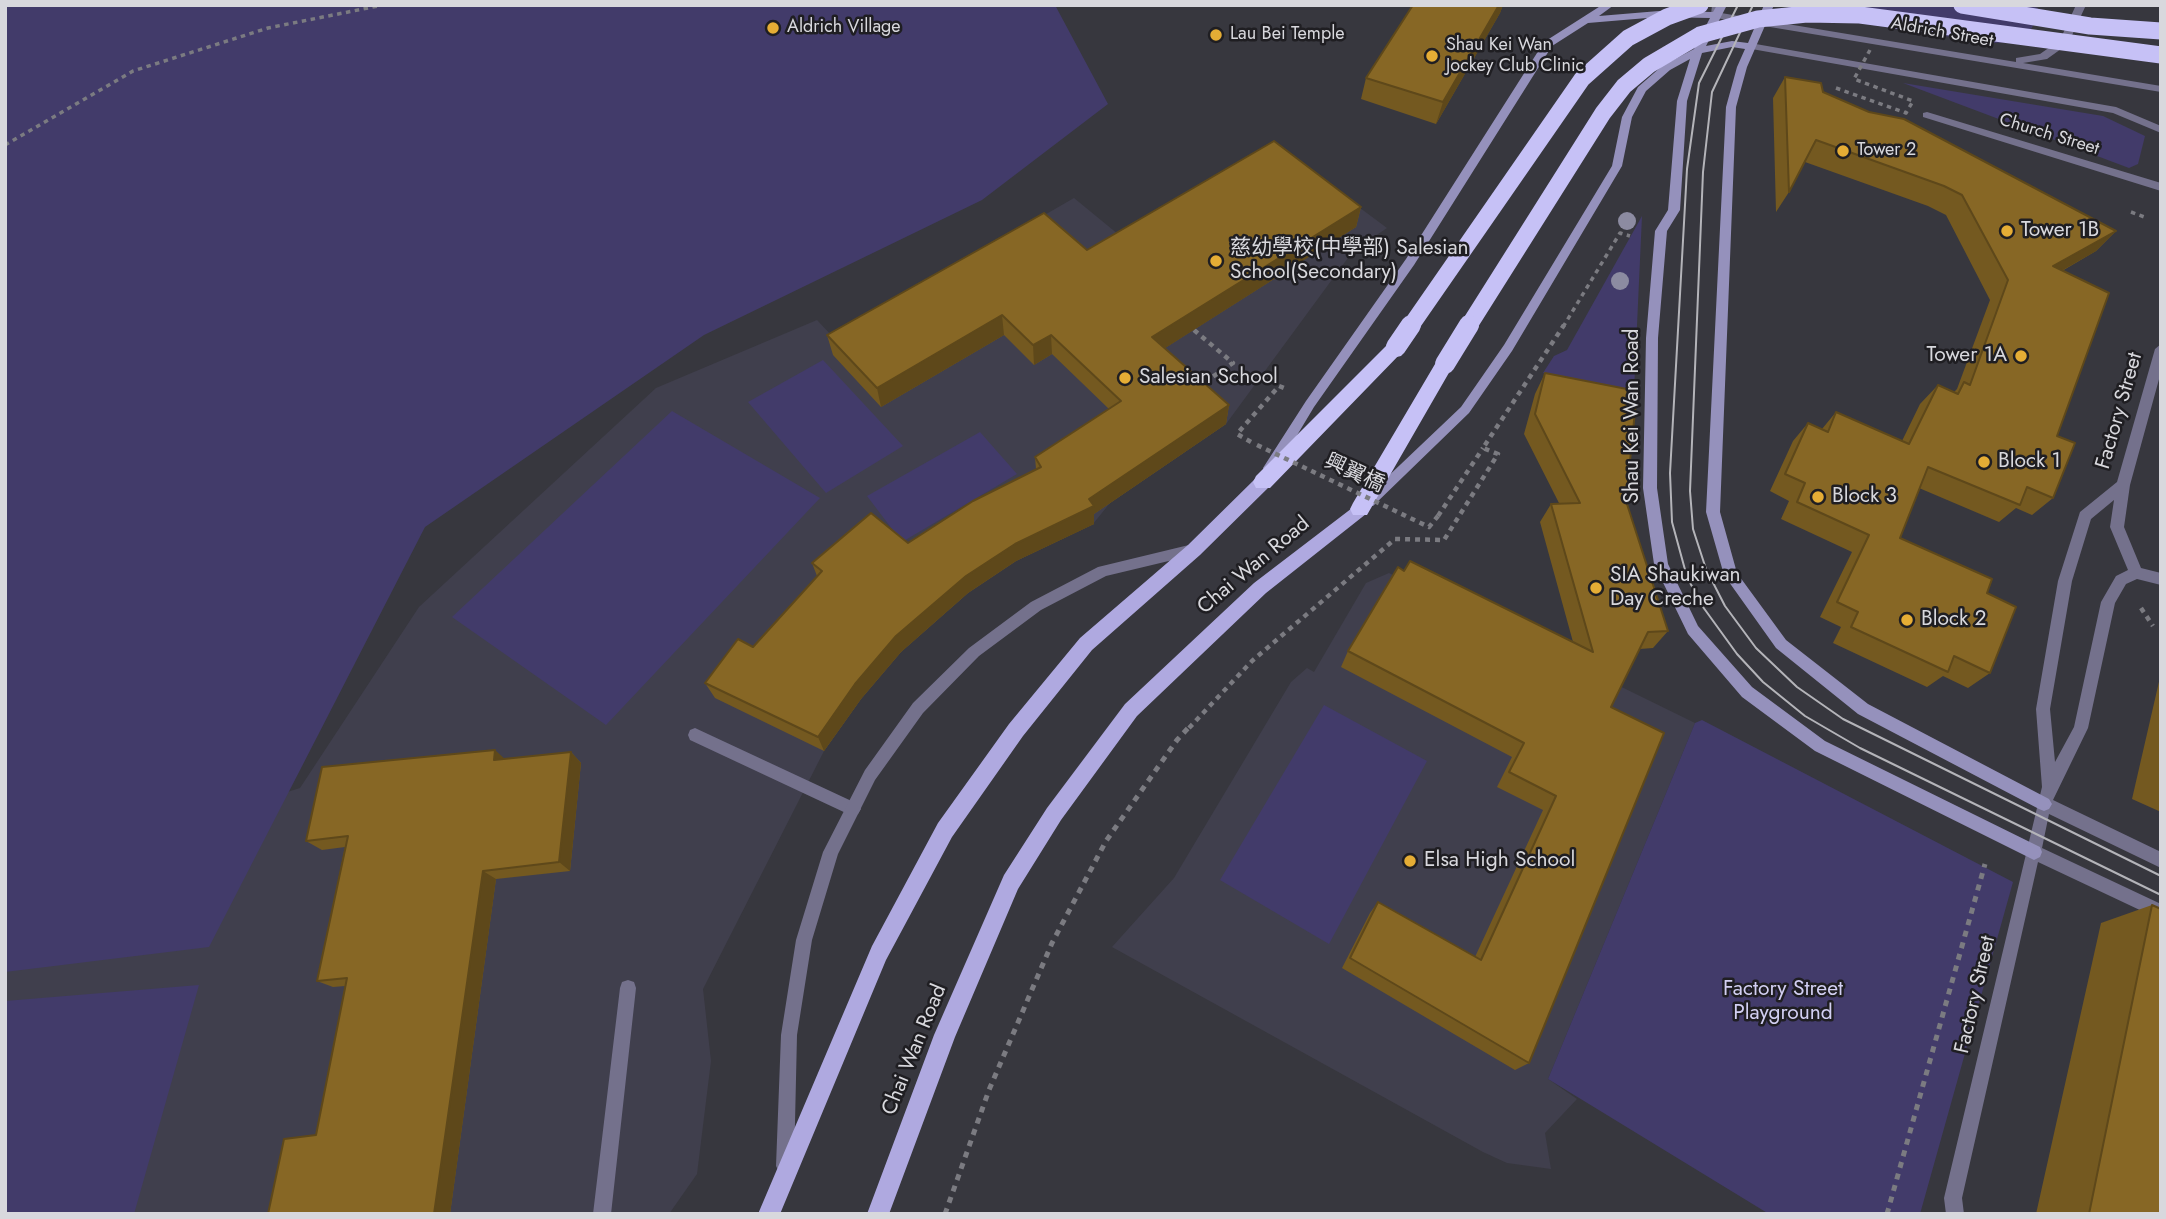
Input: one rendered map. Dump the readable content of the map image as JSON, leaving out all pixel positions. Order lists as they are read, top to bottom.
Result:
{
  "streets": {
    "main road": ["Chai Wan Road"],
    "street": [
      "Aldrich Street",
      "Church Street",
      "Factory Street",
      "Shau Kei Wan Road"
    ],
    "path": ["興翼橋"]
  },
  "crossings": [
    ["Aldrich Street", "Shau Kei Wan Road"],
    ["Factory Street", "Shau Kei Wan Road"],
    ["Shau Kei Wan Road", "Chai Wan Road"]
  ],
  "parks": ["Factory Street Playground"],
  "places": [
    "Aldrich Village",
    "Lau Bei Temple",
    "Shau Kei Wan Jockey Club Clinic",
    "Tower 2",
    "Tower 1B",
    "慈幼學校(中學部) Salesian School(Secondary)",
    "Tower 1A",
    "Salesian School",
    "Block 1",
    "Block 3",
    "SIA Shaukiwan Day Creche",
    "Block 2",
    "Elsa High School"
  ]
}
